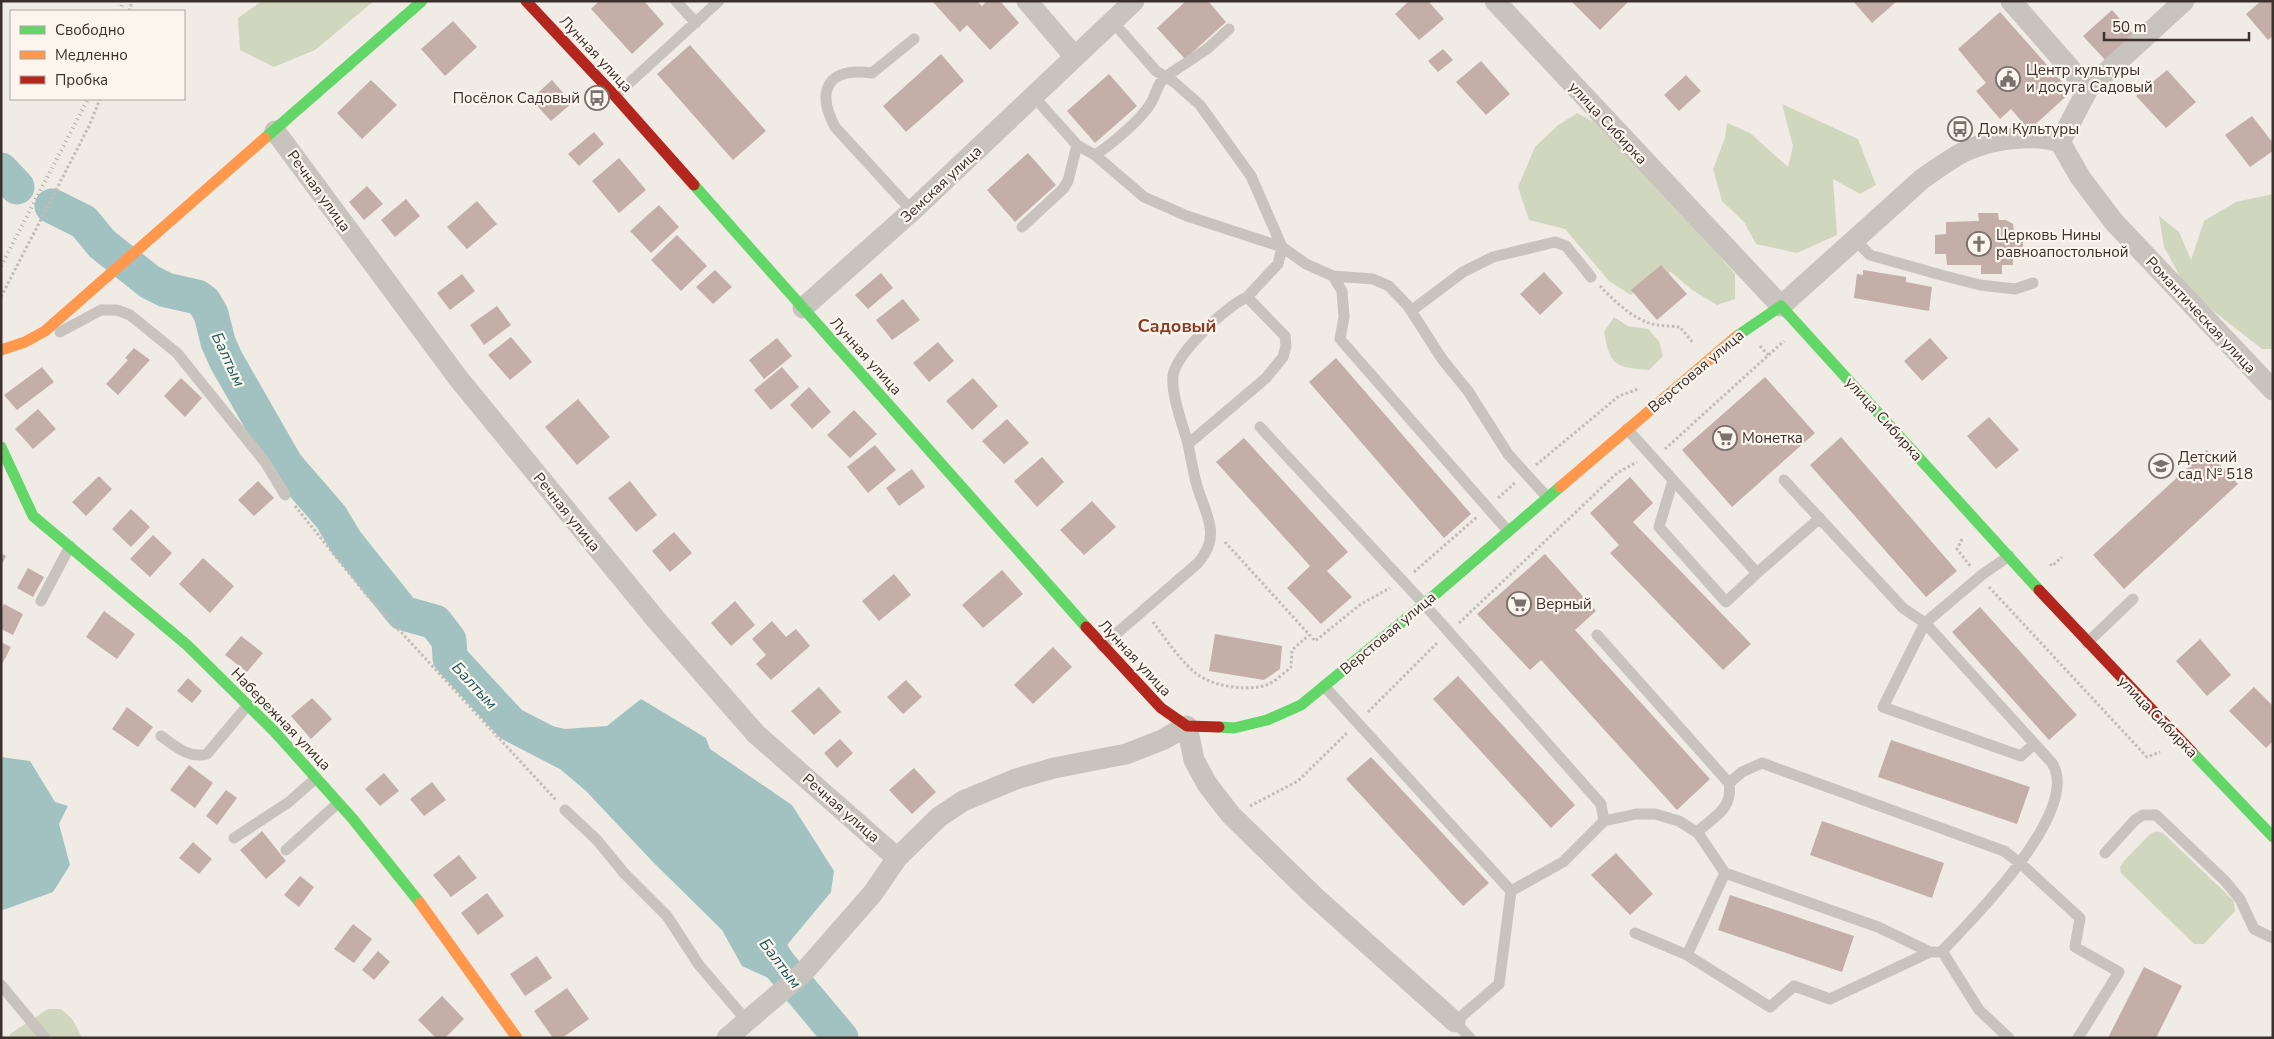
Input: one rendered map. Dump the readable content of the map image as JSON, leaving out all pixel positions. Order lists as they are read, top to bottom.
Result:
{
  "streets": {
    "street": [
      "Лунная улица",
      "улица Сибирка",
      "Земская улица",
      "Речная улица",
      "Романтическая улица",
      "Верстовая улица",
      "Набережная улица"
    ]
  },
  "crossings": [
    ["Лунная улица", "Земская улица"],
    ["Лунная улица", "Верстовая улица"],
    ["улица Сибирка", "Верстовая улица"],
    ["Романтическая улица", "Верстовая улица"]
  ],
  "districts": ["Садовый"],
  "water": ["Балтым"],
  "places": {
    "public building": ["Центр культуры и досуга Садовый"],
    "bus stop": ["Посёлок Садовый", "Дом Культуры"],
    "church": ["Церковь Нины равноапостольной"],
    "supermarket": ["Монетка", "Верный"],
    "school or university": ["Детский сад № 518"]
  },
  "legend": ["Свободно", "Медленно", "Пробка"],
  "scale_bar": "50 m"
}
